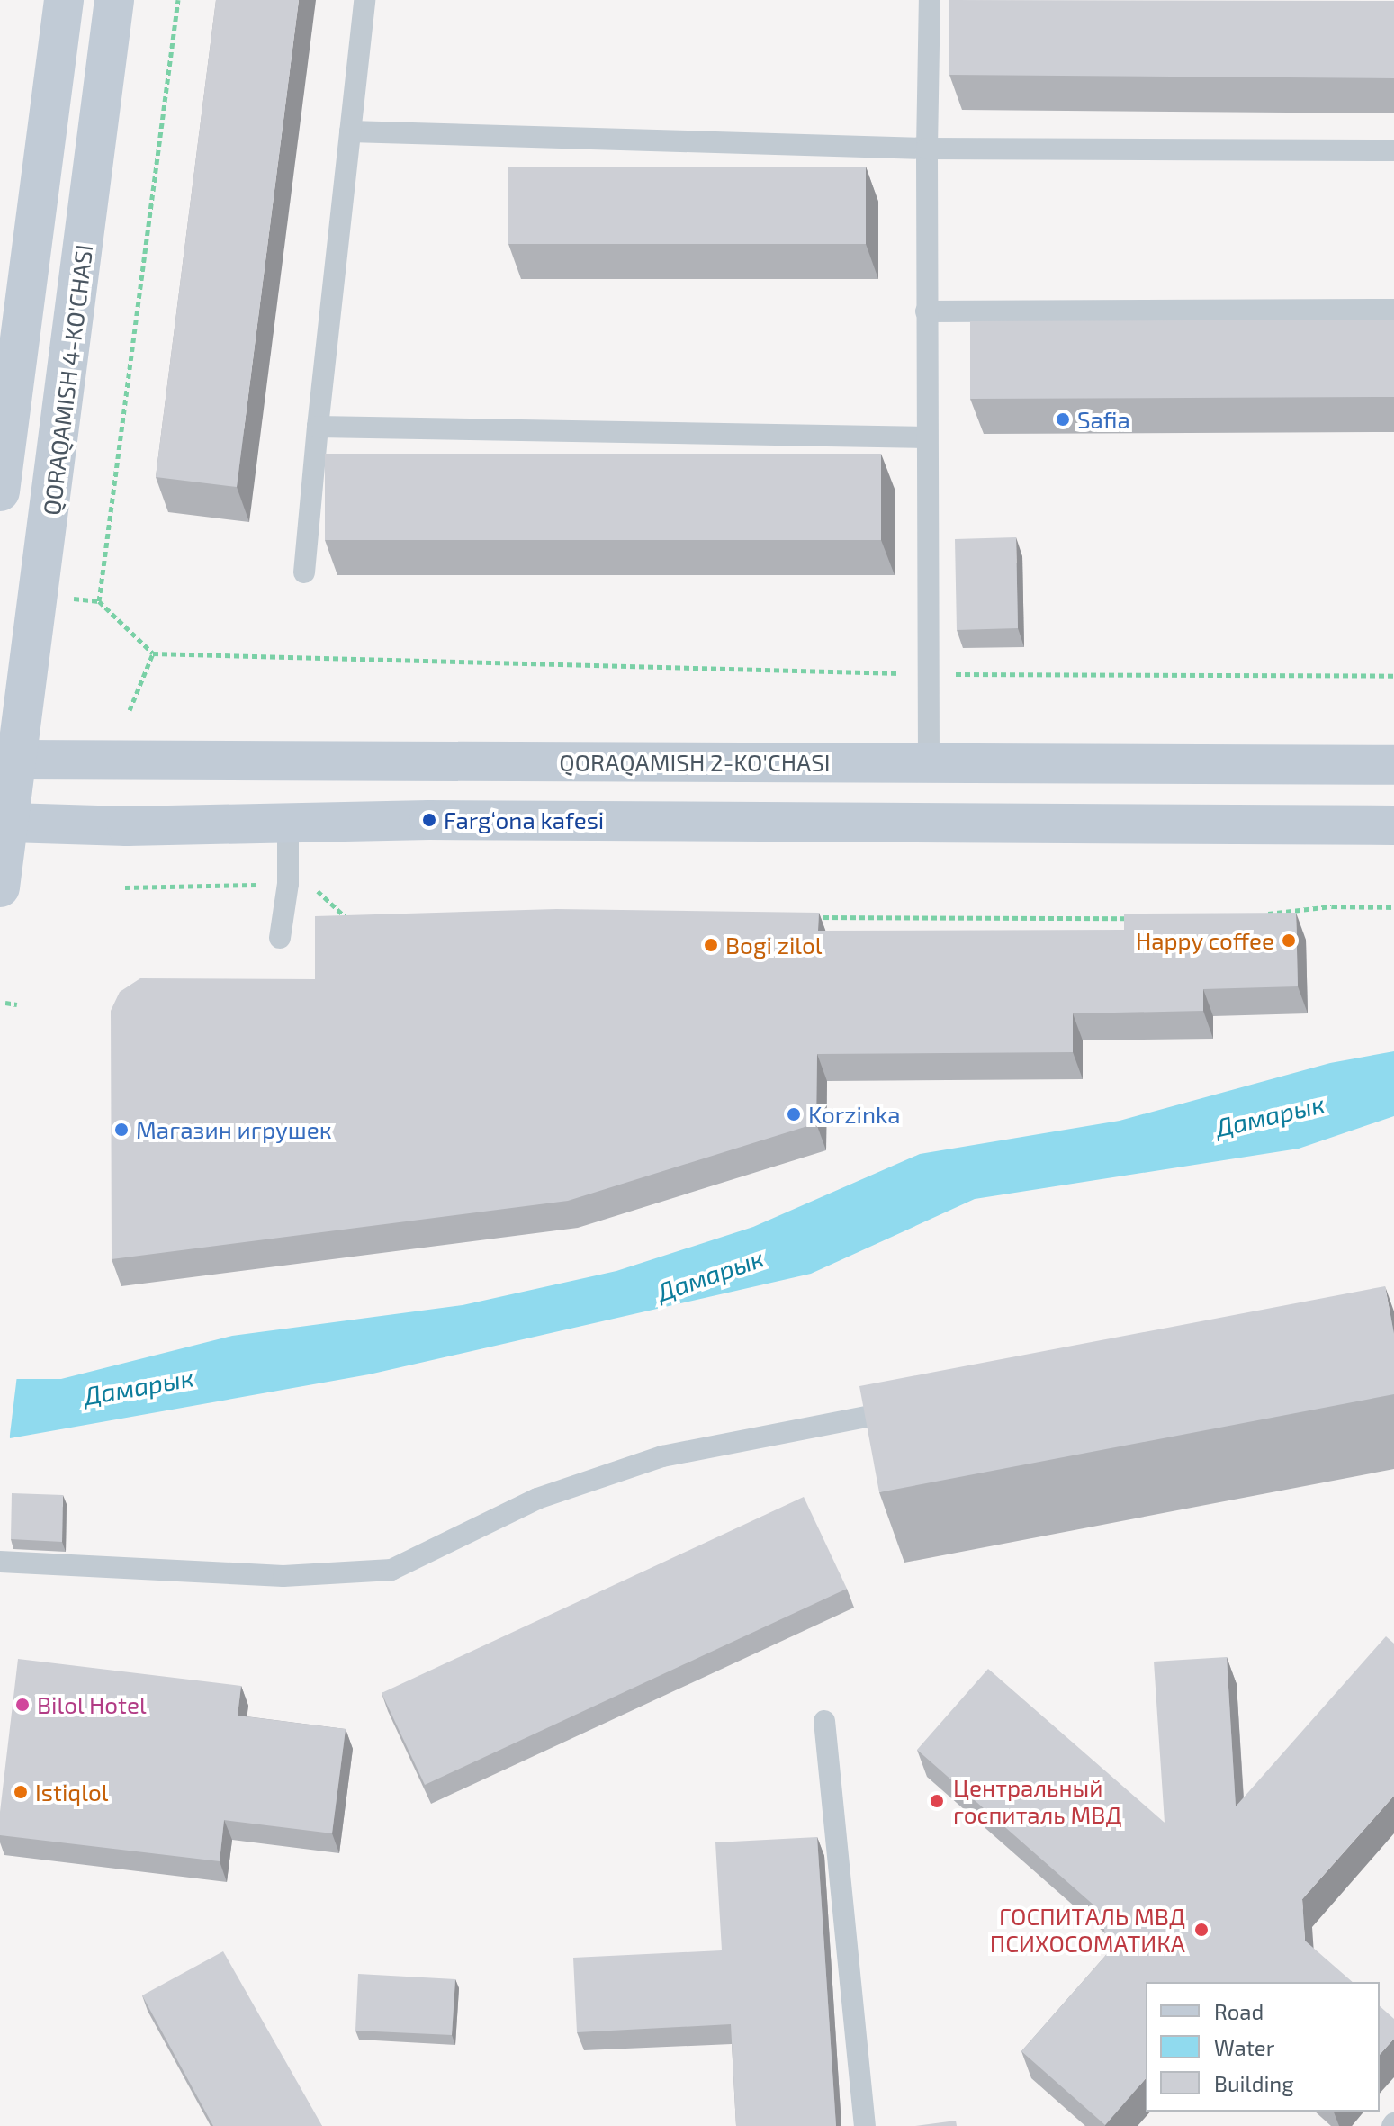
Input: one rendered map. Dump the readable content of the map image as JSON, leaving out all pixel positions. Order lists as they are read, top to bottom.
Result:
{
  "streets": {
    "main road": ["QORAQAMISH 4-KO'CHASI", "QORAQAMISH 2-KO'CHASI"]
  },
  "crossings": [
    ["QORAQAMISH 4-KO'CHASI", "QORAQAMISH 2-KO'CHASI"]
  ],
  "water": ["Дамарык"],
  "places": [
    "Safia",
    "Farg‘ona kafesi",
    "Happy coffee",
    "Bogi zilol",
    "Korzinka",
    "Магазин игрушек",
    "Bilol Hotel",
    "Istiqlol",
    "Центральный госпиталь МВД",
    "ГОСПИТАЛЬ МВД ПСИХОСОМАТИКА"
  ],
  "legend": ["Road", "Water", "Building"]
}
